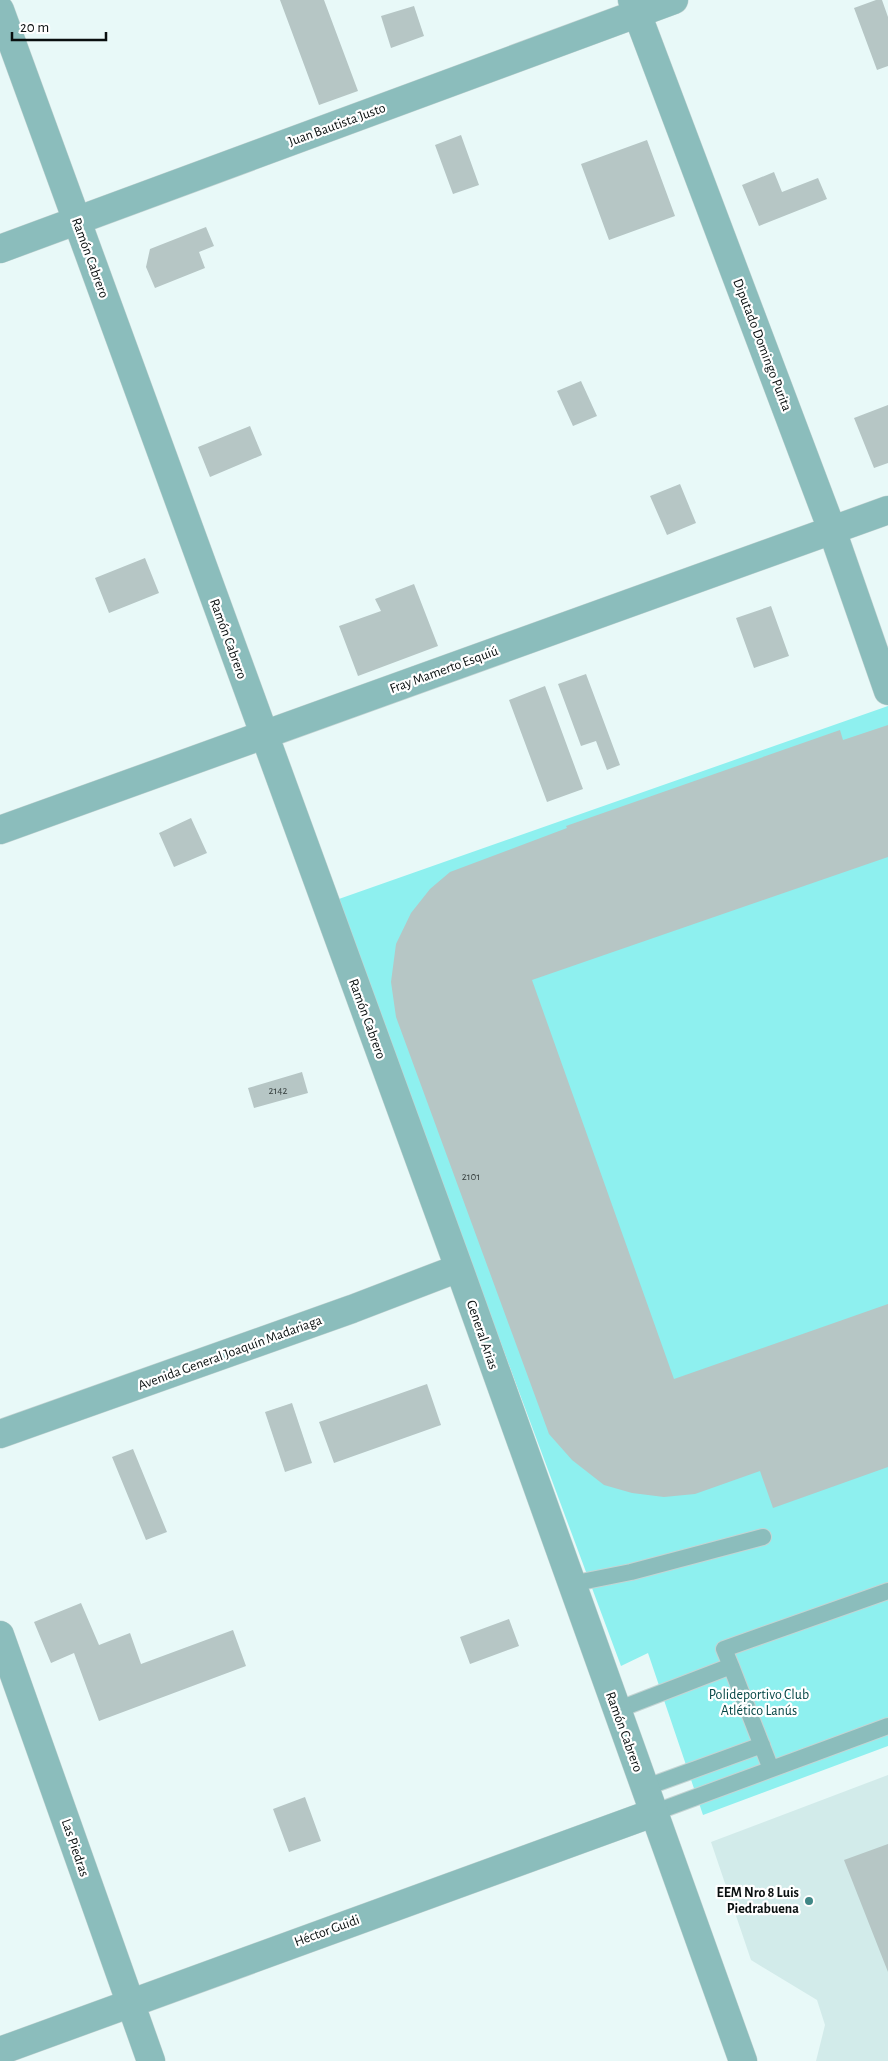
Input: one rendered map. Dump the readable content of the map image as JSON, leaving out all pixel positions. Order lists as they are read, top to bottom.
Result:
{
  "streets": {
    "street": [
      "Juan Bautista Justo",
      "Ramón Cabrero",
      "Diputado Domingo Purita",
      "Fray Mamerto Esquiú",
      "General Arias",
      "Avenida General Joaquín Madariaga",
      "Las Piedras",
      "Héctor Guidi"
    ]
  },
  "crossings": [
    ["Juan Bautista Justo", "Ramón Cabrero"],
    ["Juan Bautista Justo", "Diputado Domingo Purita"],
    ["Ramón Cabrero", "Fray Mamerto Esquiú"],
    ["Ramón Cabrero", "General Arias"],
    ["Ramón Cabrero", "Avenida General Joaquín Madariaga"],
    ["Ramón Cabrero", "Héctor Guidi"],
    ["Diputado Domingo Purita", "Fray Mamerto Esquiú"],
    ["General Arias", "Avenida General Joaquín Madariaga"],
    ["Las Piedras", "Héctor Guidi"]
  ],
  "parks": ["Polideportivo Club Atlético Lanús"],
  "places": ["EEM Nro 8 Luis Piedrabuena"],
  "house_numbers": ["2142", "2101"],
  "scale_bar": "20 m"
}
